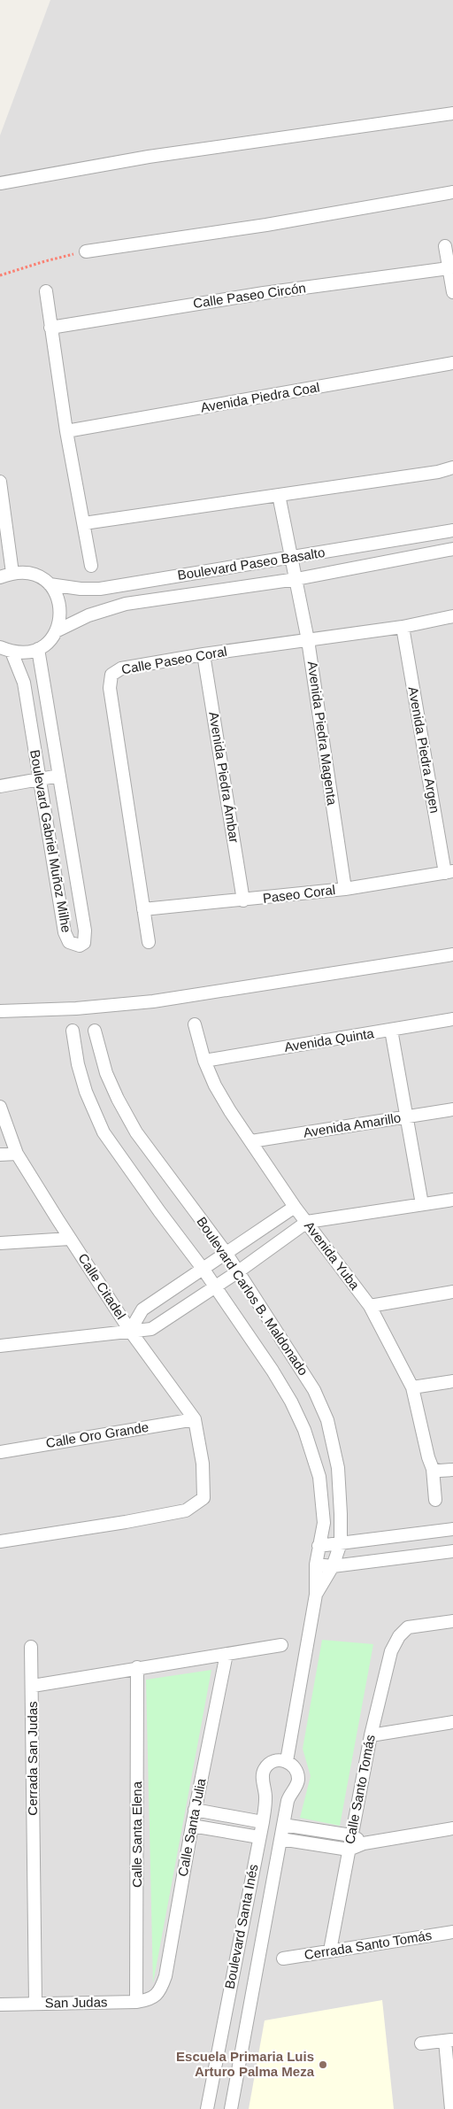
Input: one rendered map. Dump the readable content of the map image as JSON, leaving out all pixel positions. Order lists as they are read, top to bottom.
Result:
{
  "streets": {
    "street": [
      "Calle Paseo Circón",
      "Avenida Piedra Coal",
      "Boulevard Paseo Basalto",
      "Calle Paseo Coral",
      "Avenida Piedra Magenta",
      "Avenida Piedra Argen",
      "Avenida Piedra Ámbar",
      "Boulevard Gabriel Muñoz Milhe",
      "Paseo Coral",
      "Avenida Quinta",
      "Avenida Amarillo",
      "Avenida Yuba",
      "Calle Citadel",
      "Boulevard Carlos B. Maldonado",
      "Calle Oro Grande",
      "Cerrada San Judas",
      "Calle Santo Tomás",
      "Calle Santa Julia",
      "Calle Santa Elena",
      "Boulevard Santa Inés",
      "Cerrada Santo Tomás",
      "San Judas"
    ]
  },
  "crossings": [
    ["Boulevard Paseo Basalto", "Avenida Piedra Magenta"],
    ["Calle Paseo Coral", "Avenida Piedra Magenta"],
    ["Calle Paseo Coral", "Avenida Piedra Argen"],
    ["Calle Paseo Coral", "Avenida Piedra Ámbar"],
    ["Calle Paseo Coral", "Paseo Coral"],
    ["Avenida Piedra Magenta", "Paseo Coral"],
    ["Avenida Piedra Argen", "Paseo Coral"],
    ["Avenida Piedra Ámbar", "Paseo Coral"],
    ["Avenida Quinta", "Avenida Yuba"],
    ["Avenida Amarillo", "Avenida Yuba"],
    ["Calle Citadel", "Calle Oro Grande"],
    ["Cerrada San Judas", "Calle Santa Julia"],
    ["Cerrada San Judas", "Calle Santa Elena"],
    ["Cerrada San Judas", "San Judas"],
    ["Calle Santo Tomás", "Cerrada Santo Tomás"],
    ["Calle Santa Julia", "San Judas"],
    ["Calle Santa Elena", "San Judas"]
  ],
  "places": ["Escuela Primaria Luis Arturo Palma Meza"]
}
